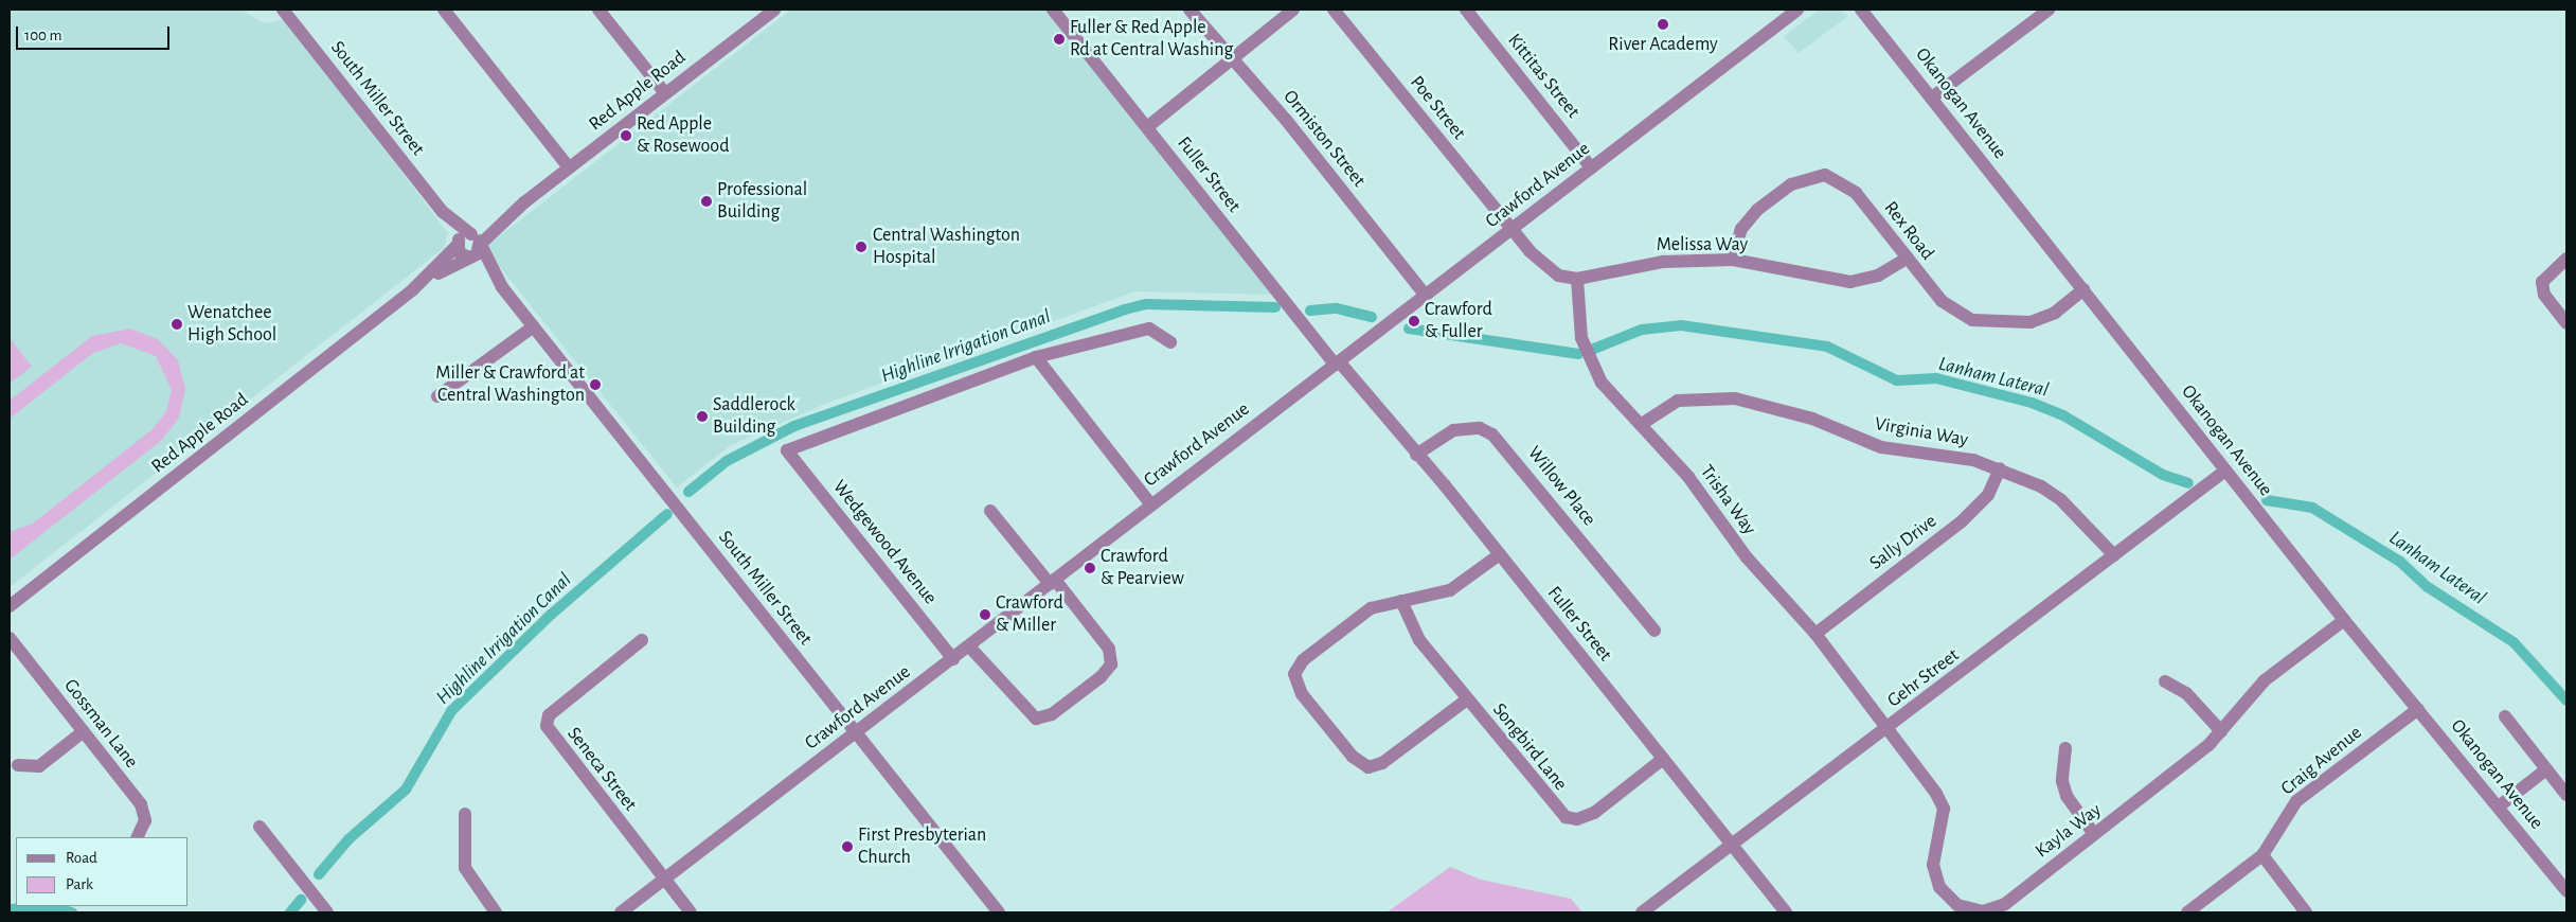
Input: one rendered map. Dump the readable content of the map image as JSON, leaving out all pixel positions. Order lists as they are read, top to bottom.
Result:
{
  "streets": {
    "street": [
      "Kittitas Street",
      "Red Apple Road",
      "South Miller Street",
      "Okanogan Avenue",
      "Poe Street",
      "Ormiston Street",
      "Fuller Street",
      "Crawford Avenue",
      "Rex Road",
      "Melissa Way",
      "Virginia Way",
      "Willow Place",
      "Trisha Way",
      "Wedgewood Avenue",
      "Sally Drive",
      "Gehr Street",
      "Gossman Lane",
      "Songbird Lane",
      "Craig Avenue",
      "Seneca Street",
      "Kayla Way"
    ]
  },
  "crossings": [
    ["Kittitas Street", "Crawford Avenue"],
    ["Red Apple Road", "South Miller Street"],
    ["South Miller Street", "Crawford Avenue"],
    ["Okanogan Avenue", "Rex Road"],
    ["Okanogan Avenue", "Gehr Street"],
    ["Okanogan Avenue", "Craig Avenue"],
    ["Okanogan Avenue", "Kayla Way"],
    ["Poe Street", "Crawford Avenue"],
    ["Poe Street", "Melissa Way"],
    ["Ormiston Street", "Crawford Avenue"],
    ["Fuller Street", "Crawford Avenue"],
    ["Fuller Street", "Willow Place"],
    ["Fuller Street", "Gehr Street"],
    ["Fuller Street", "Songbird Lane"],
    ["Crawford Avenue", "Melissa Way"],
    ["Crawford Avenue", "Wedgewood Avenue"],
    ["Crawford Avenue", "Seneca Street"],
    ["Rex Road", "Melissa Way"],
    ["Melissa Way", "Trisha Way"],
    ["Virginia Way", "Trisha Way"],
    ["Virginia Way", "Sally Drive"],
    ["Virginia Way", "Gehr Street"],
    ["Trisha Way", "Sally Drive"],
    ["Trisha Way", "Gehr Street"],
    ["Trisha Way", "Kayla Way"],
    ["Gehr Street", "Kayla Way"]
  ],
  "water": ["Highline Irrigation Canal", "Lanham Lateral"],
  "places": [
    "River Academy",
    "Fuller & Red Apple Rd at Central Washing",
    "Red Apple & Rosewood",
    "Professional Building",
    "Central Washington Hospital",
    "Crawford & Fuller",
    "Wenatchee High School",
    "Miller & Crawford at Central Washington",
    "Saddlerock Building",
    "Crawford & Pearview",
    "Crawford & Miller",
    "First Presbyterian Church"
  ],
  "legend": ["Road", "Park"],
  "scale_bar": "100 m"
}
